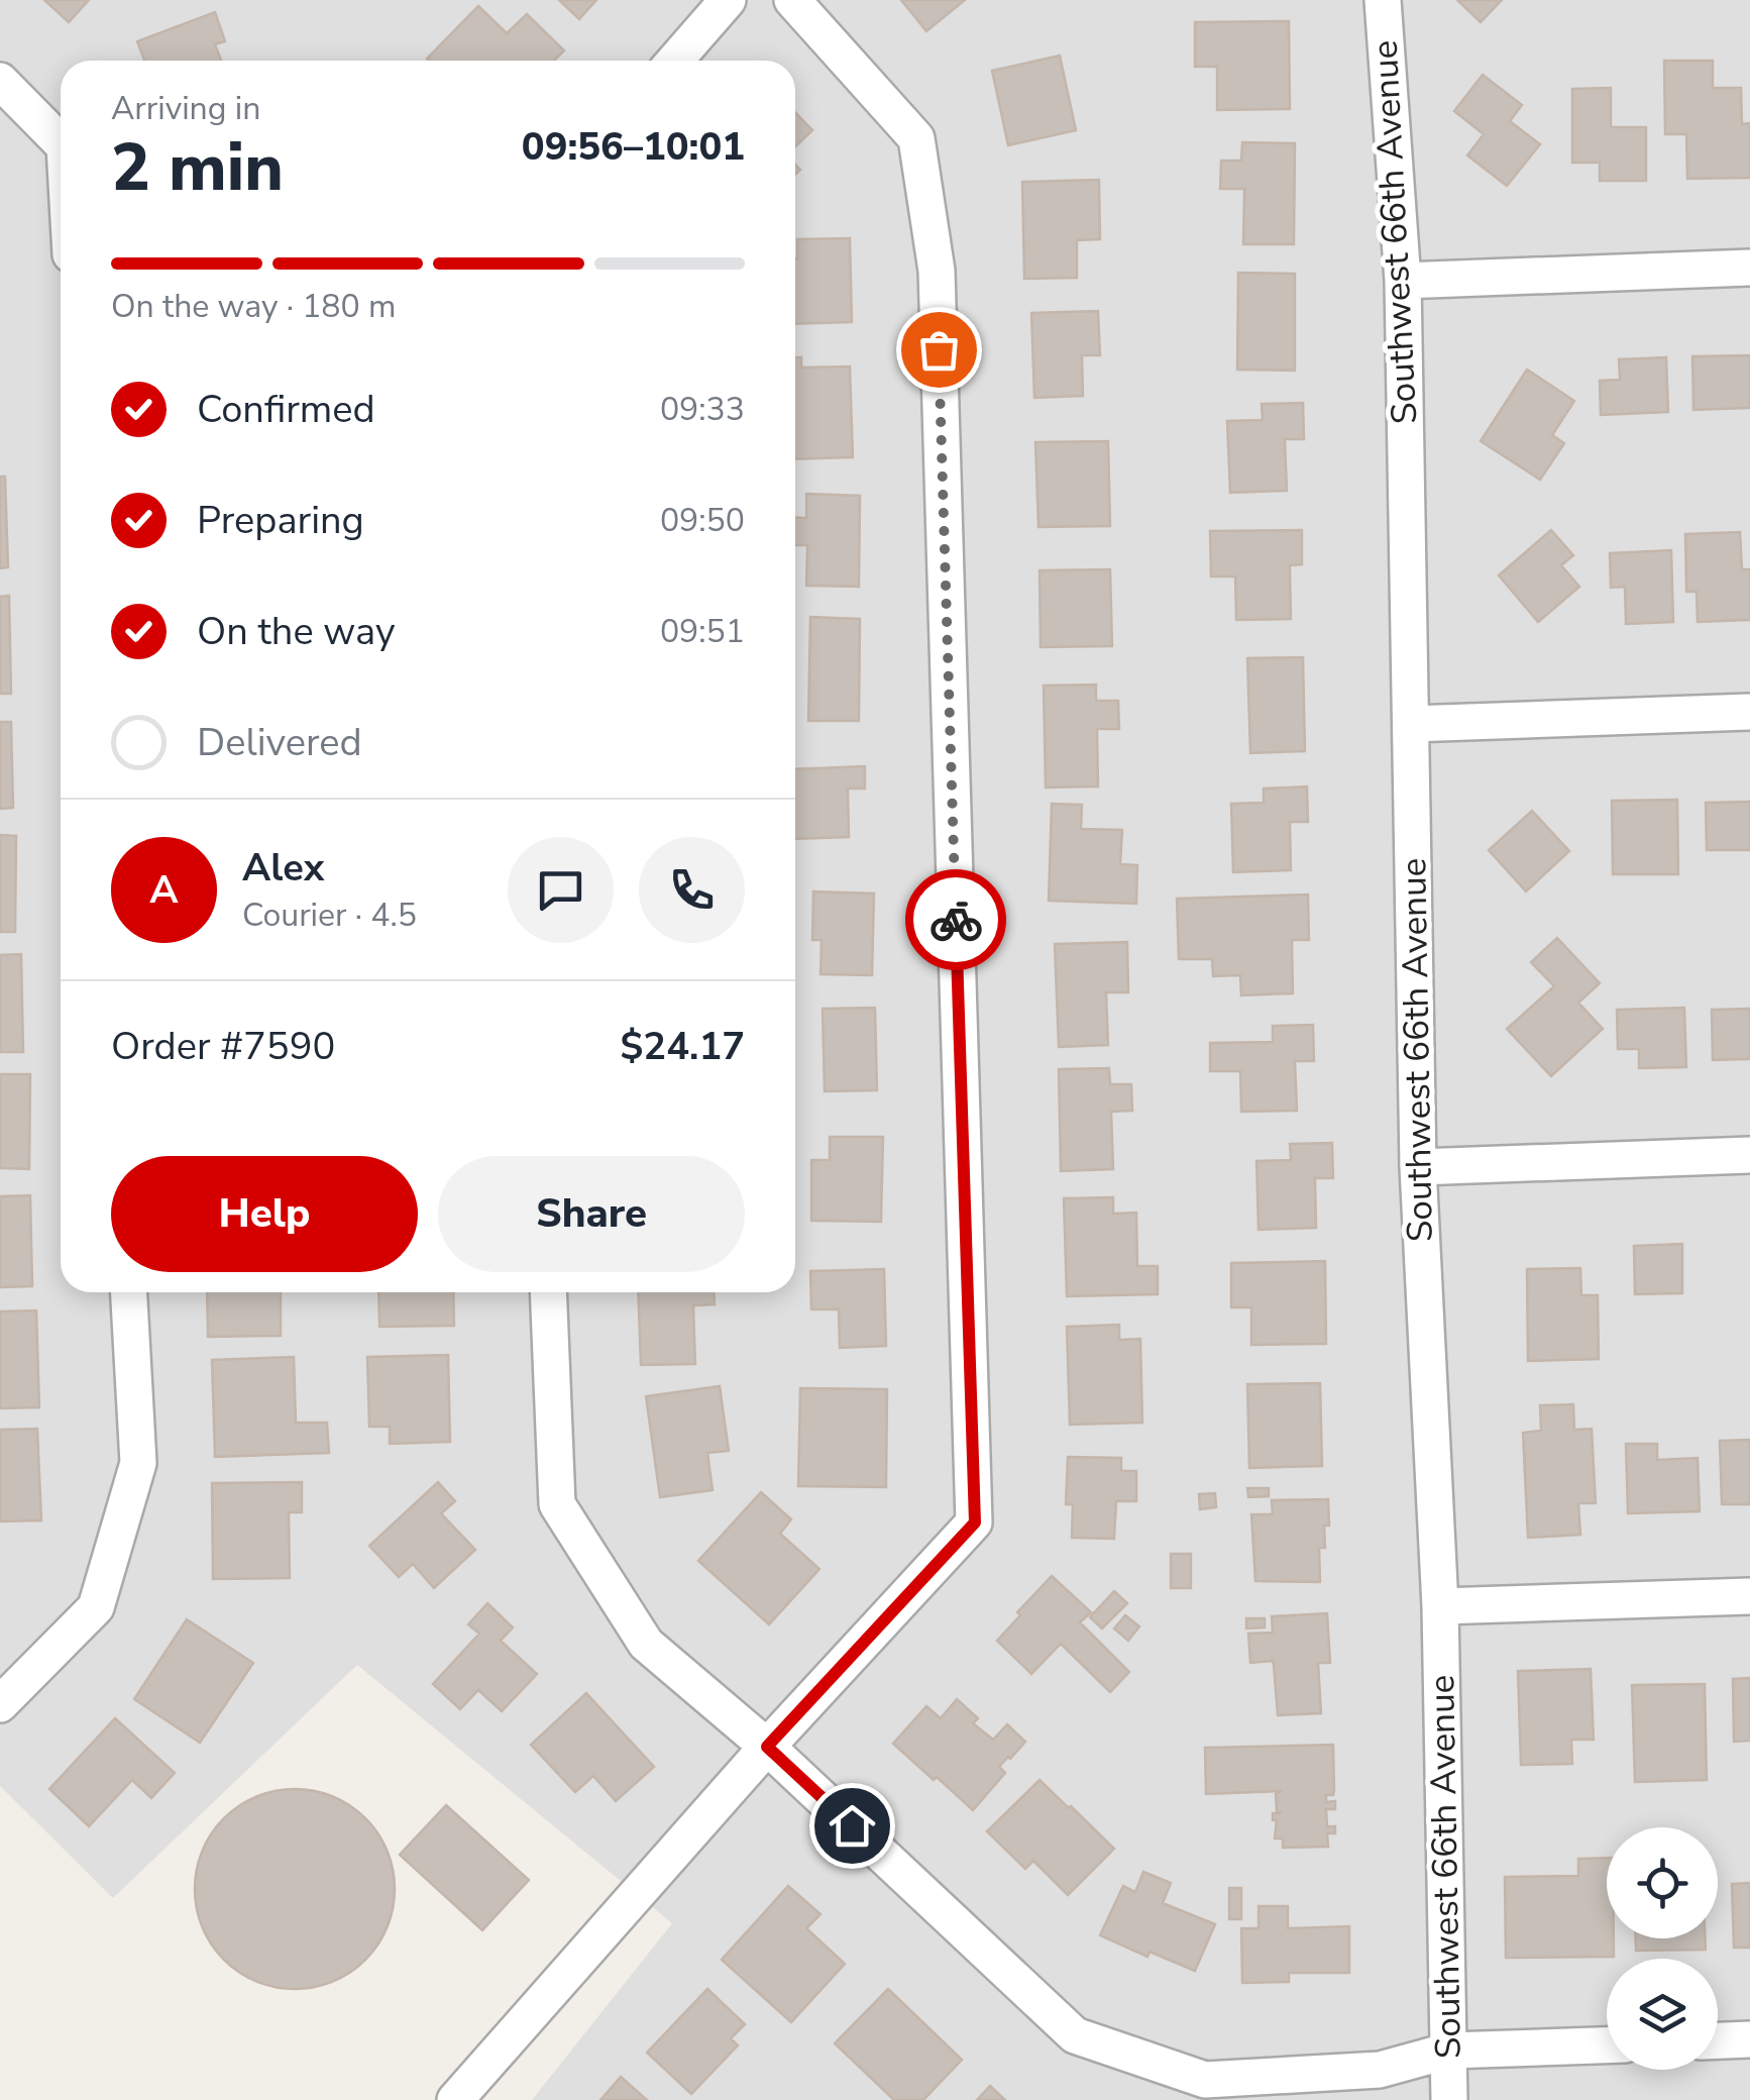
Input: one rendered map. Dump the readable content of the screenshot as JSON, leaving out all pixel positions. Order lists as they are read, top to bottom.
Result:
{
  "streets": {
    "street": ["Southwest 66th Avenue"]
  },
  "page": {
    "heading": ["2 min", "Arriving in", "09:56–10:01"],
    "panel": [
      "Alex",
      "Courier · 4.5",
      "Order #7590",
      "$24.17"
    ],
    "bar": "On the way · 180 m",
    "list": [
      ["Confirmed", "09:33"],
      ["Preparing", "09:50"],
      ["On the way", "09:51"],
      "Delivered"
    ],
    "round": "A",
    "buttons": ["Help", "Share"]
  }
}
